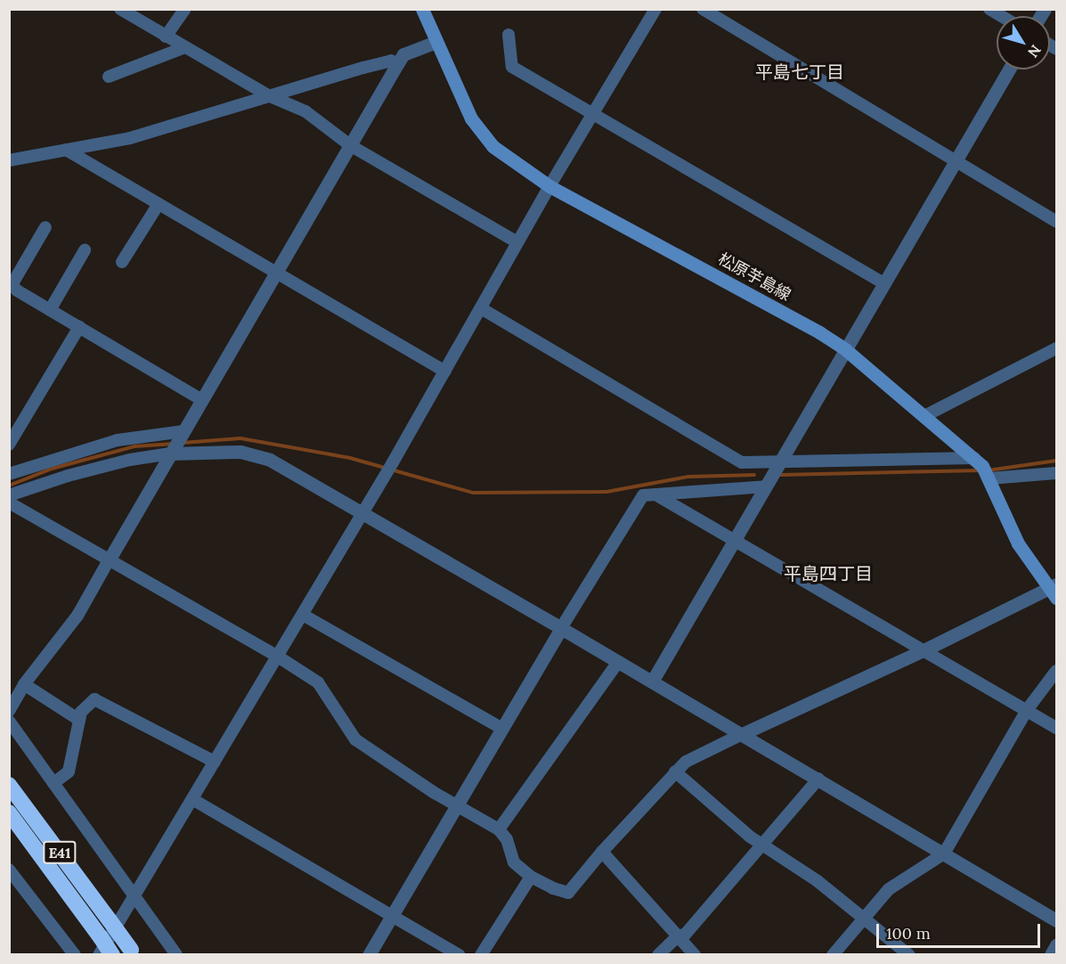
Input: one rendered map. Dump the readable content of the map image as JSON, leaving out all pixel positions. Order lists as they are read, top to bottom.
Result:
{
  "streets": {
    "highway": ["E41"],
    "main road": ["松原芋島線"]
  },
  "districts": ["平島七丁目", "平島四丁目"],
  "scale_bar": "100 m",
  "north": "bottom right"
}
